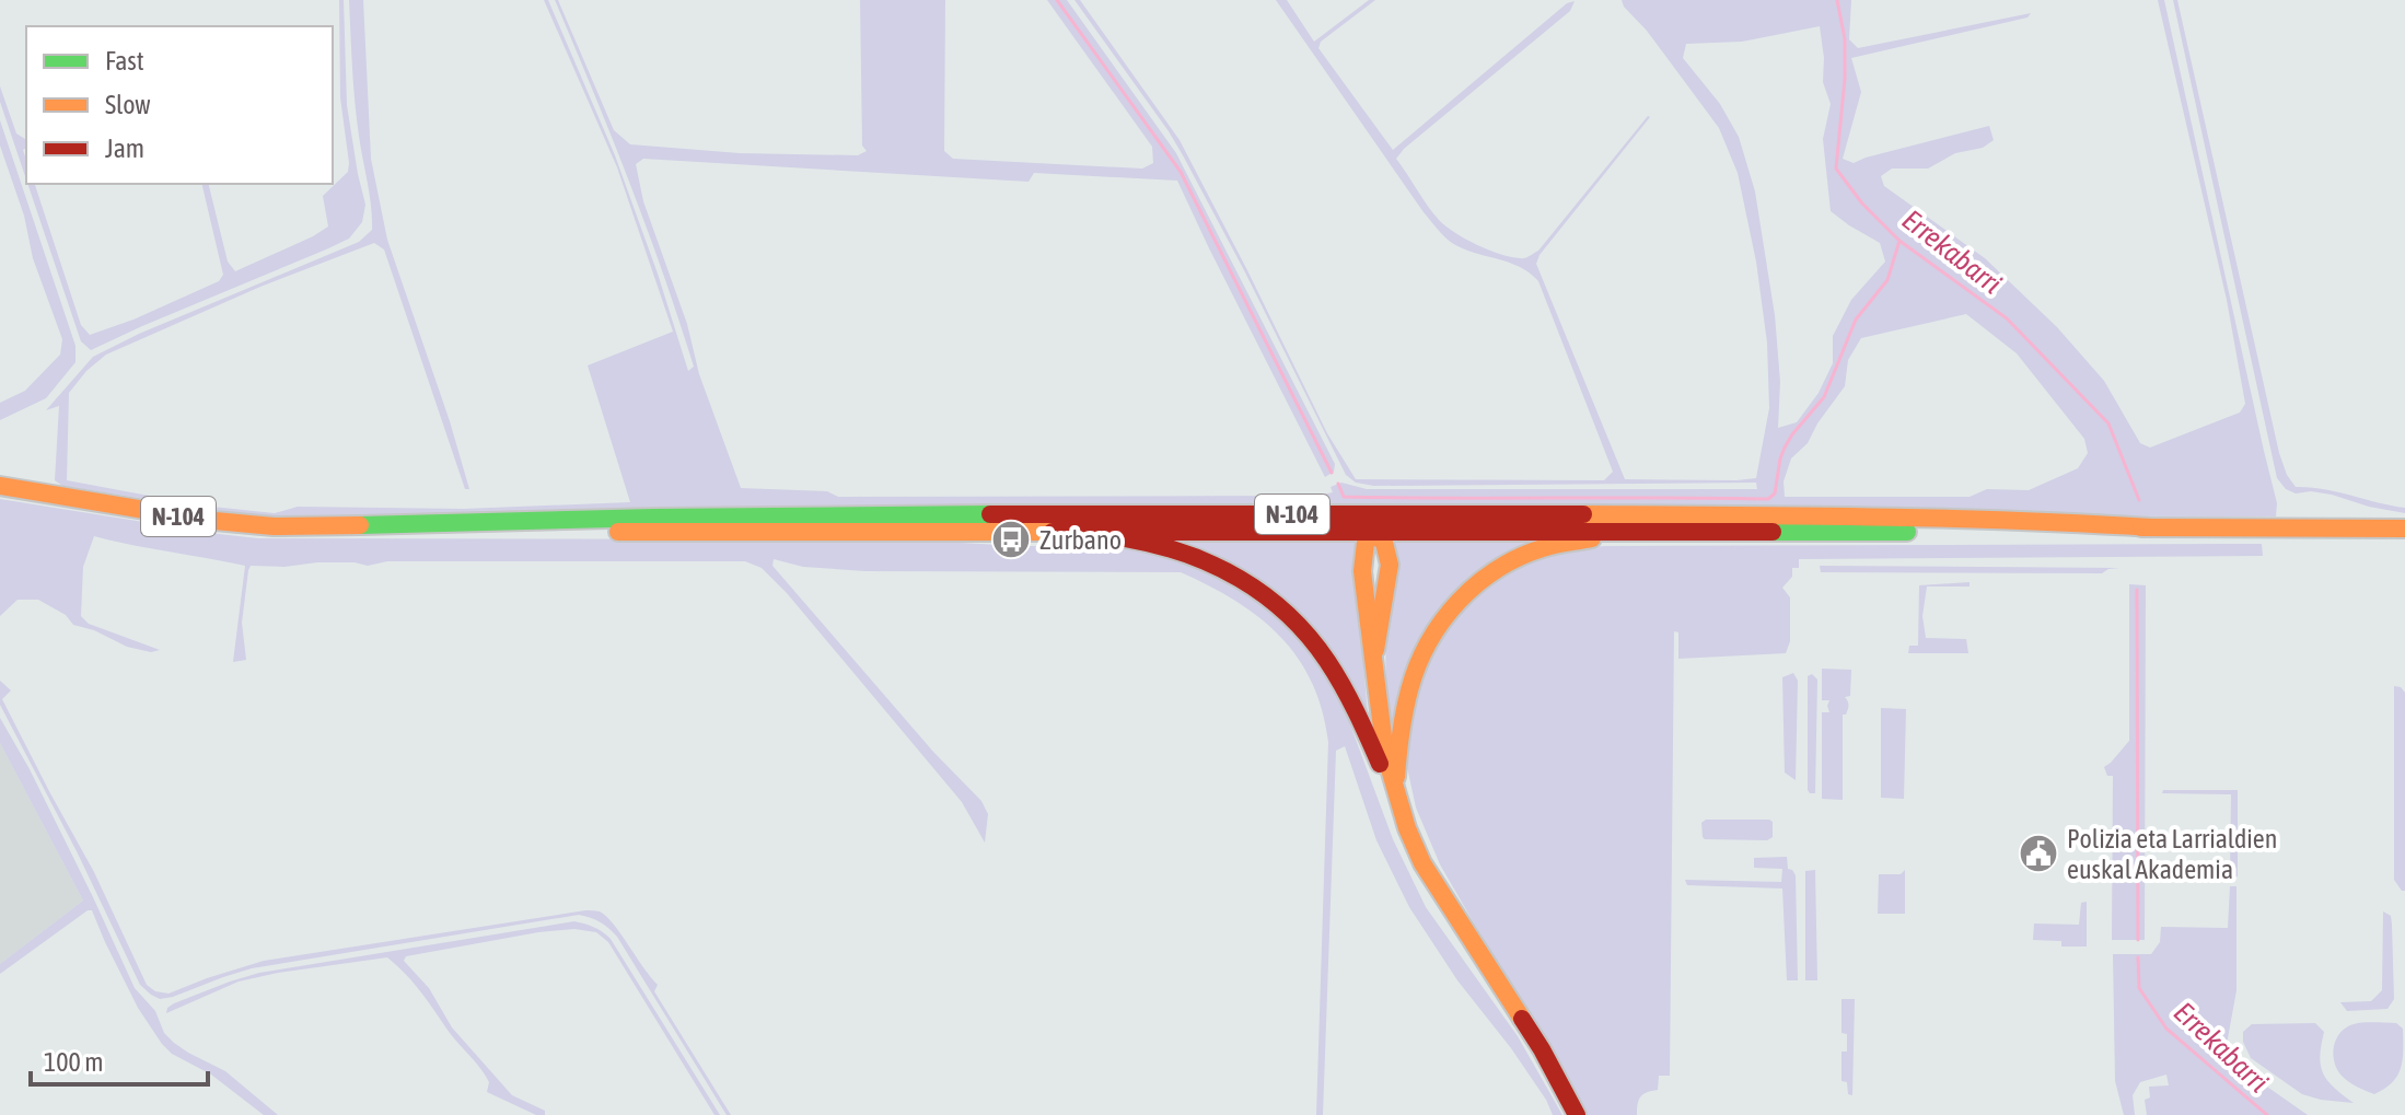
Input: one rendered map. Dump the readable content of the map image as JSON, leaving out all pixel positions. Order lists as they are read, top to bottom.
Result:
{
  "streets": {
    "main road": ["N-104"]
  },
  "water": ["Errekabarri"],
  "places": {
    "bus stop": ["Zurbano"],
    "public building": ["Polizia eta Larrialdien euskal Akademia"]
  },
  "legend": ["Fast", "Slow", "Jam"],
  "scale_bar": "100 m"
}
